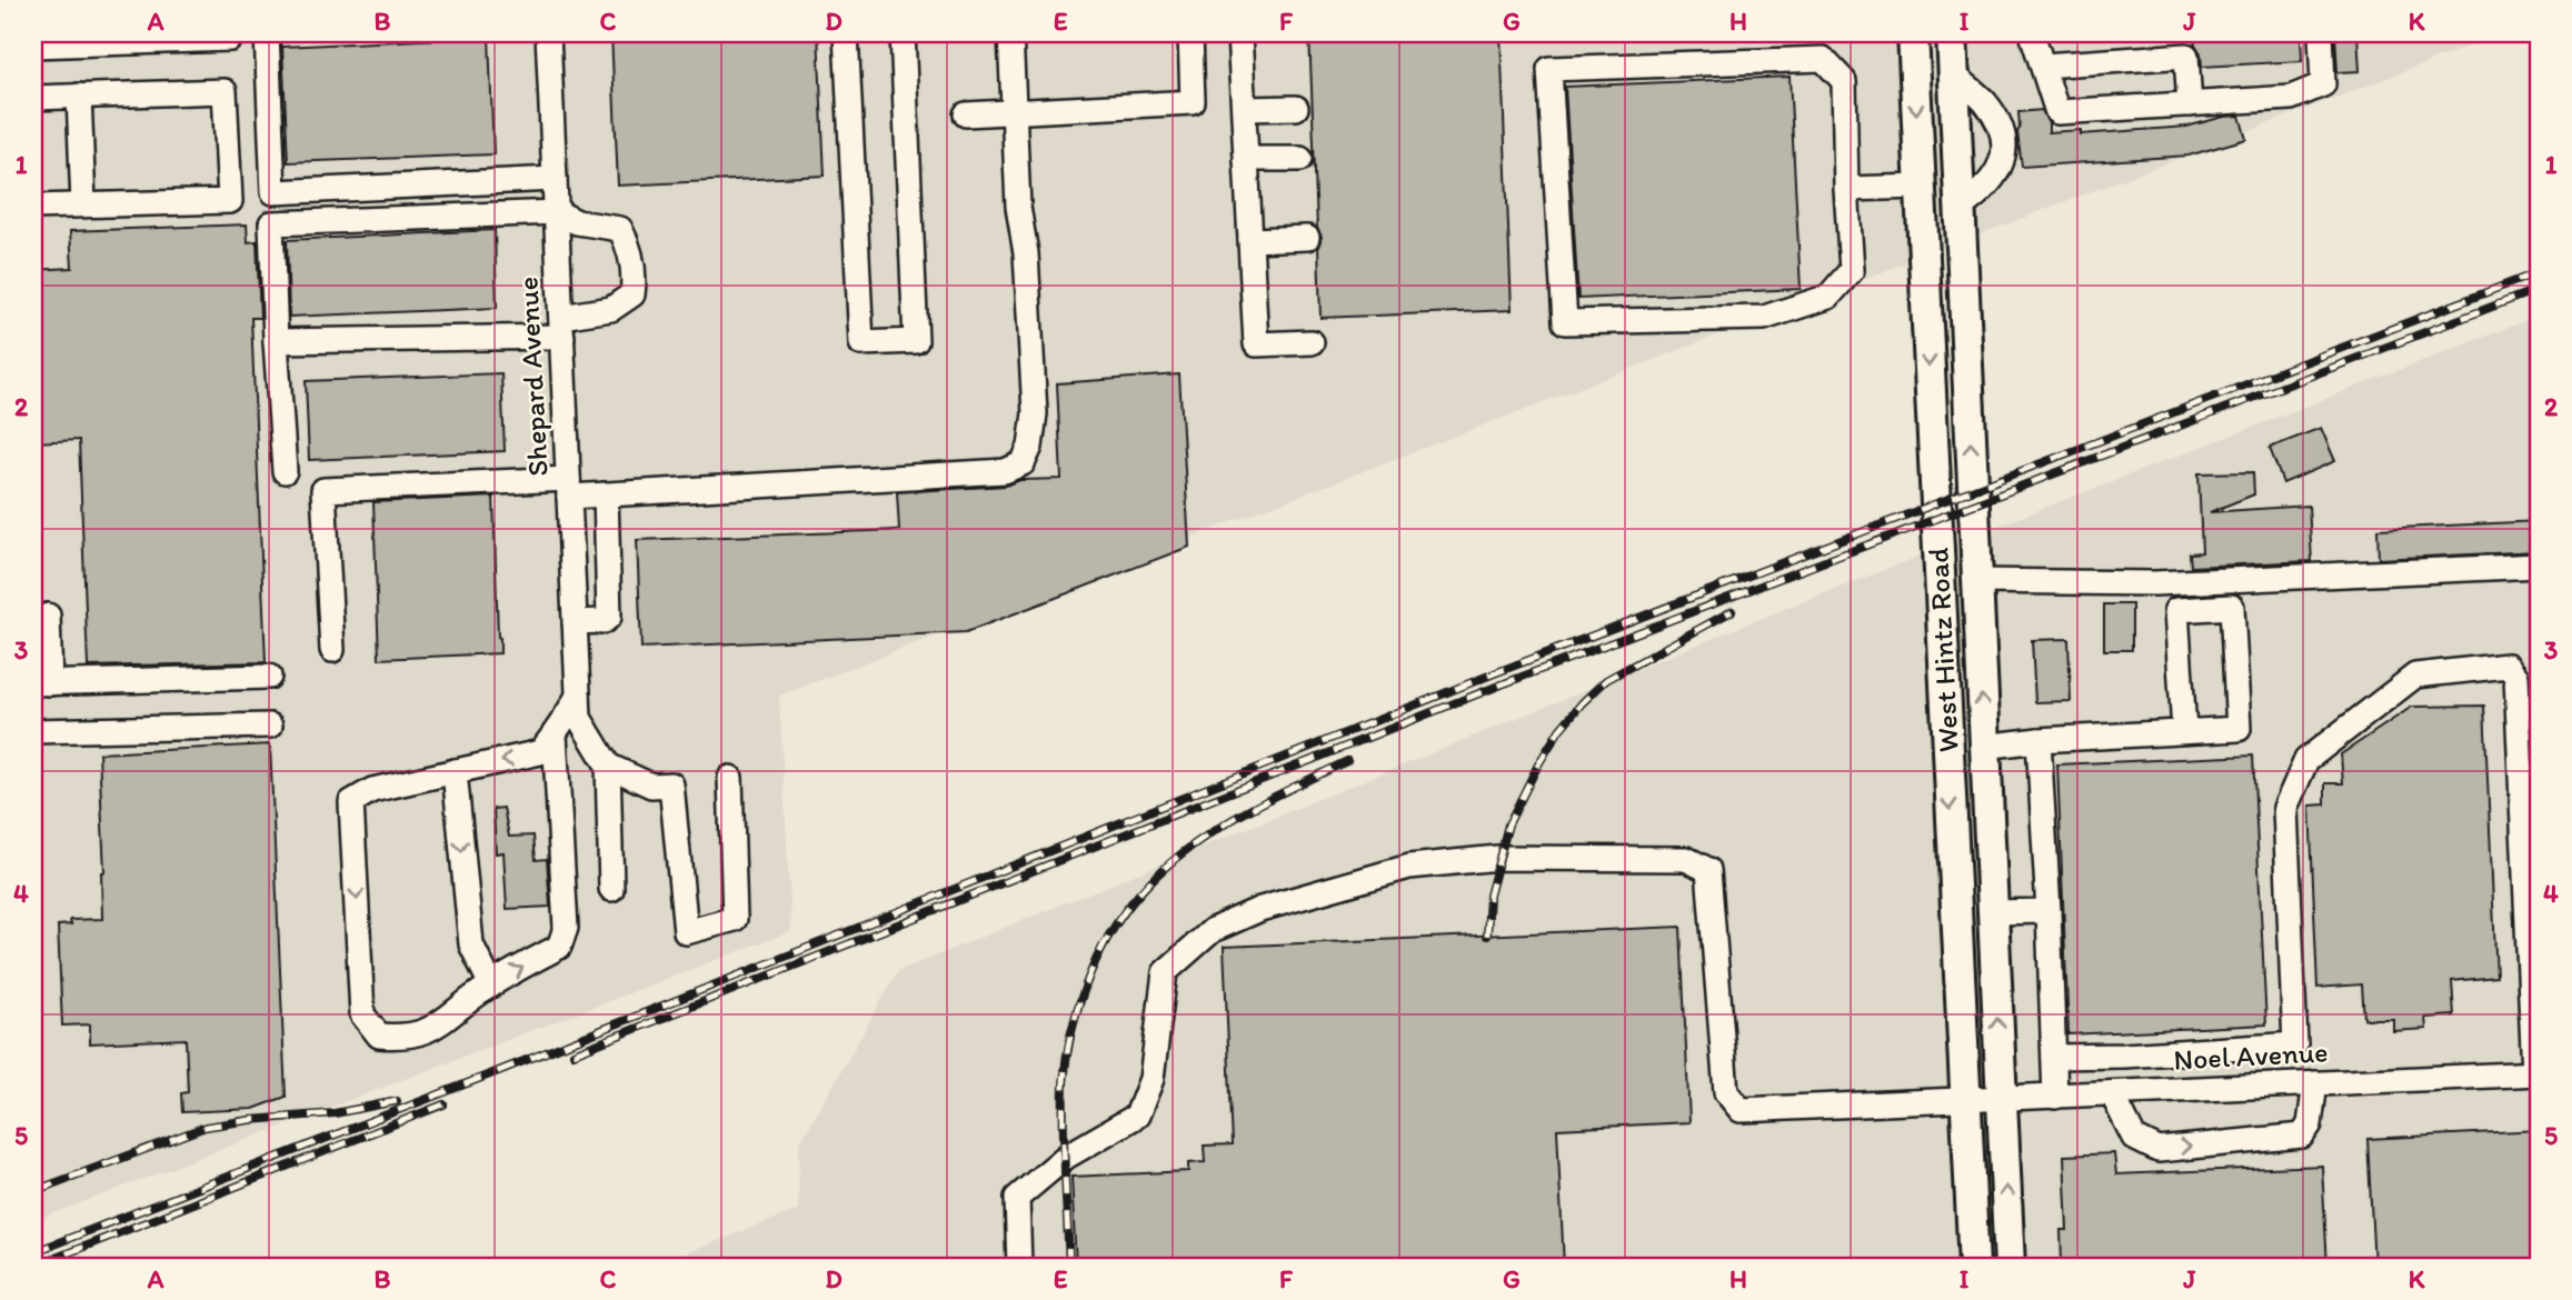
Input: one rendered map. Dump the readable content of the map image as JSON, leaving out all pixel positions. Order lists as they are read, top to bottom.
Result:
{
  "streets": {
    "main road": ["West Hintz Road"],
    "street": ["Shepard Avenue", "Noel Avenue"]
  },
  "crossings": [
    ["West Hintz Road", "Noel Avenue"]
  ],
  "grid": {
    "columns": [
      "A",
      "B",
      "C",
      "D",
      "E",
      "F",
      "G",
      "H",
      "I",
      "J",
      "K"
    ],
    "rows": [
      "1",
      "2",
      "3",
      "4",
      "5"
    ]
  }
}
